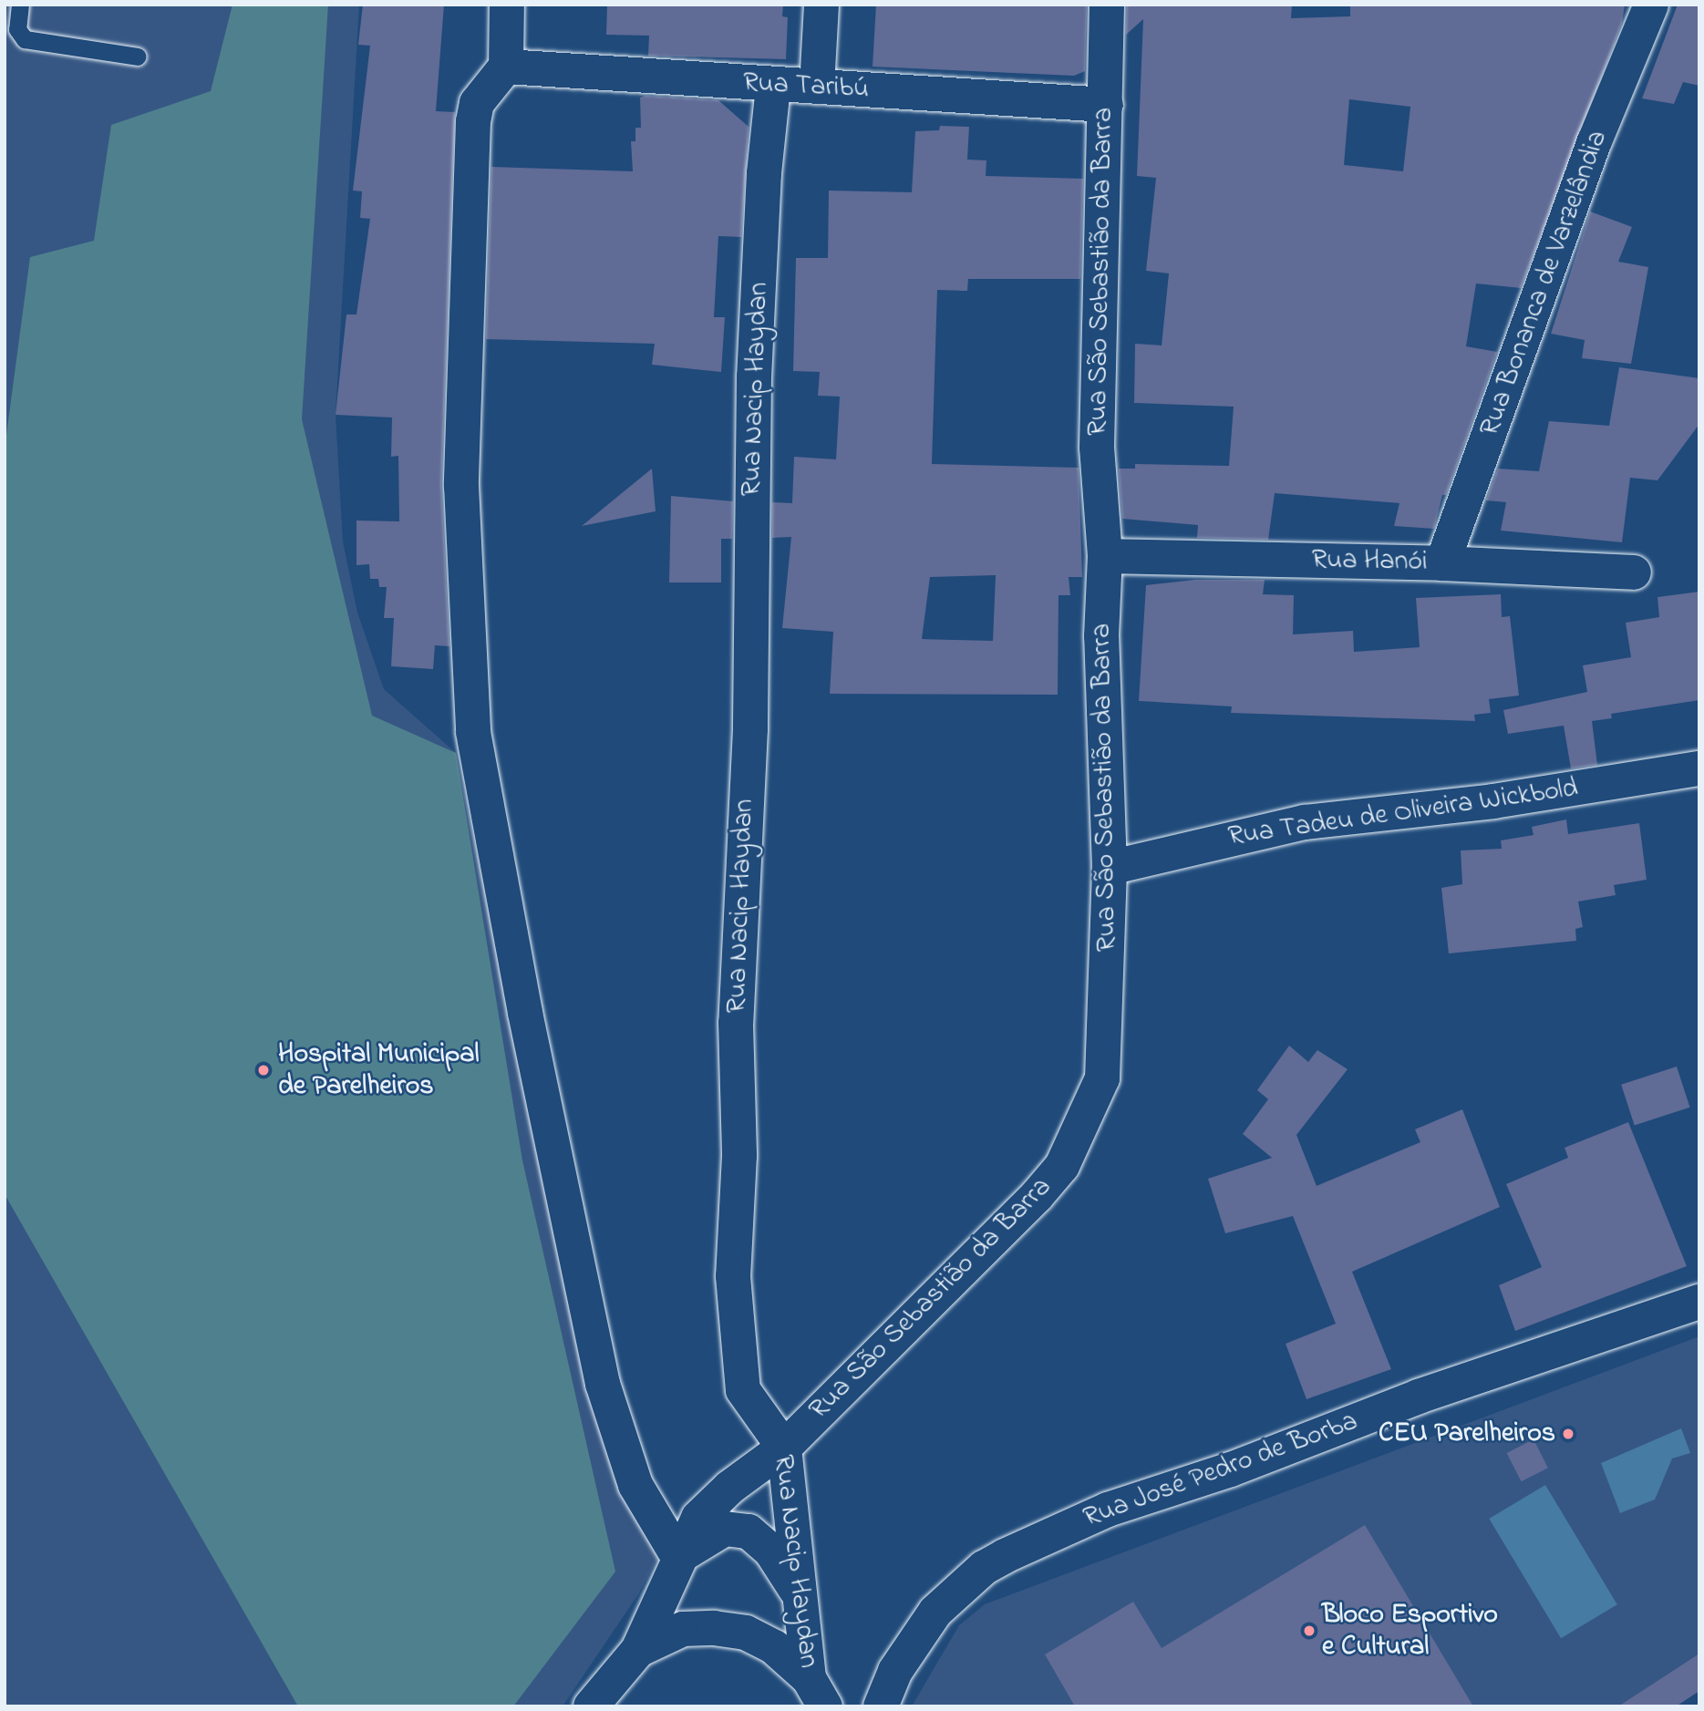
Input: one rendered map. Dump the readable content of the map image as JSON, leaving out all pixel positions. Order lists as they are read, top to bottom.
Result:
{
  "streets": {
    "street": [
      "Rua Taribú",
      "Rua São Sebastião da Barra",
      "Rua Bonanca de Varzelândia",
      "Rua Nacip Haydan",
      "Rua Hanói",
      "Rua Tadeu de Oliveira Wickbold",
      "Rua José Pedro de Borba"
    ]
  },
  "crossings": [
    ["Rua Taribú", "Rua São Sebastião da Barra"],
    ["Rua Taribú", "Rua Nacip Haydan"],
    ["Rua São Sebastião da Barra", "Rua Nacip Haydan"],
    ["Rua São Sebastião da Barra", "Rua Hanói"],
    ["Rua São Sebastião da Barra", "Rua Tadeu de Oliveira Wickbold"],
    ["Rua Bonanca de Varzelândia", "Rua Hanói"]
  ],
  "places": ["Hospital Municipal de Parelheiros", "CEU Parelheiros", "Bloco Esportivo e Cultural"]
}
